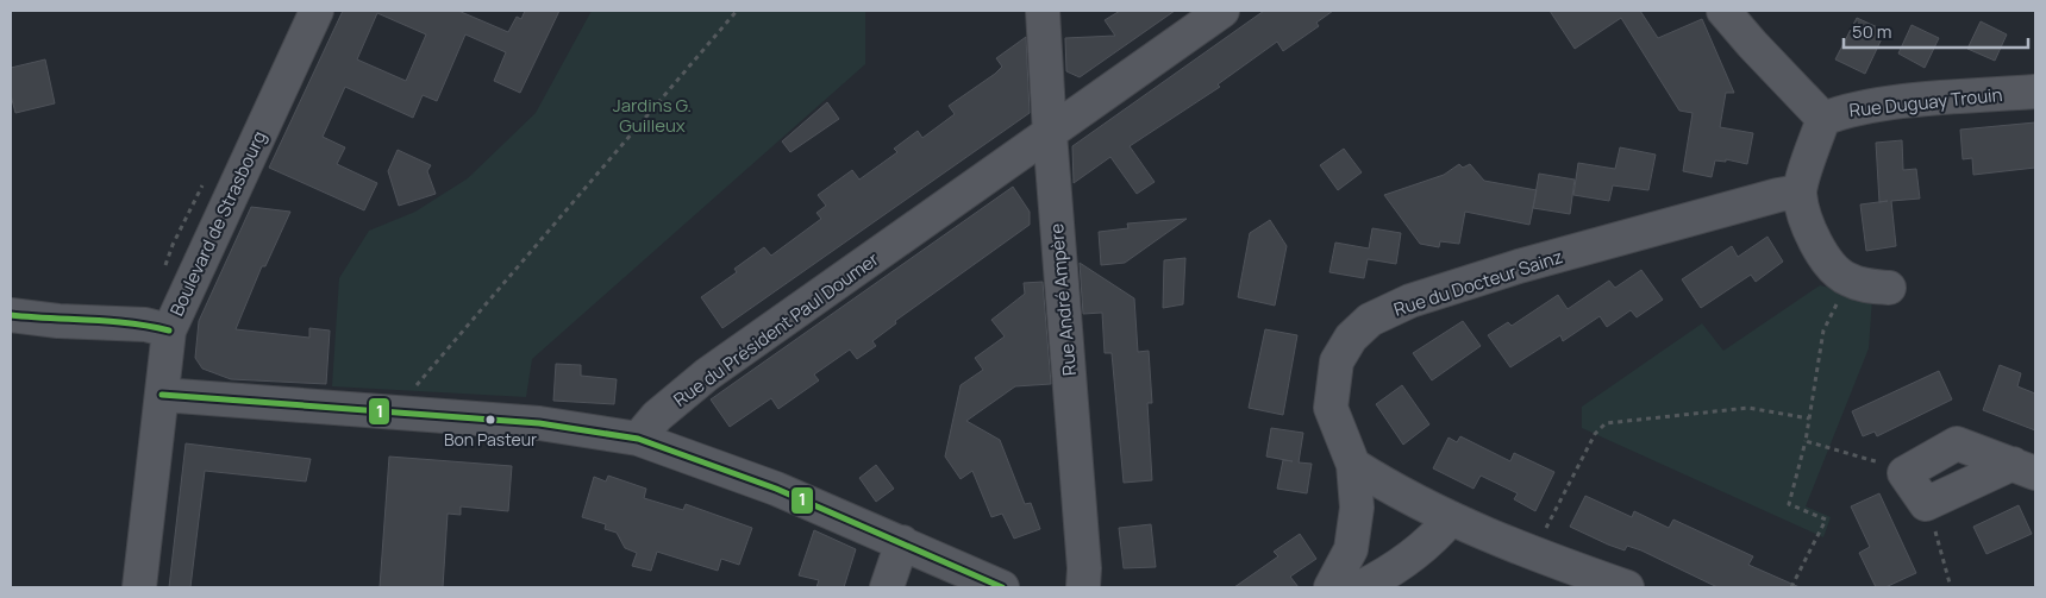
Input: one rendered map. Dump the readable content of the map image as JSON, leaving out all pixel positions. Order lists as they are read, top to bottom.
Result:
{
  "streets": {
    "street": [
      "Rue Duguay Trouin",
      "Boulevard de Strasbourg",
      "Rue du Docteur Sainz",
      "Rue André Ampère",
      "Rue du Président Paul Doumer"
    ]
  },
  "crossings": [
    ["Rue André Ampère", "Rue du Président Paul Doumer"]
  ],
  "parks": ["Jardins G. Guilleux"],
  "places": ["Bon Pasteur"],
  "lines": ["transit line 1"],
  "scale_bar": "50 m"
}
